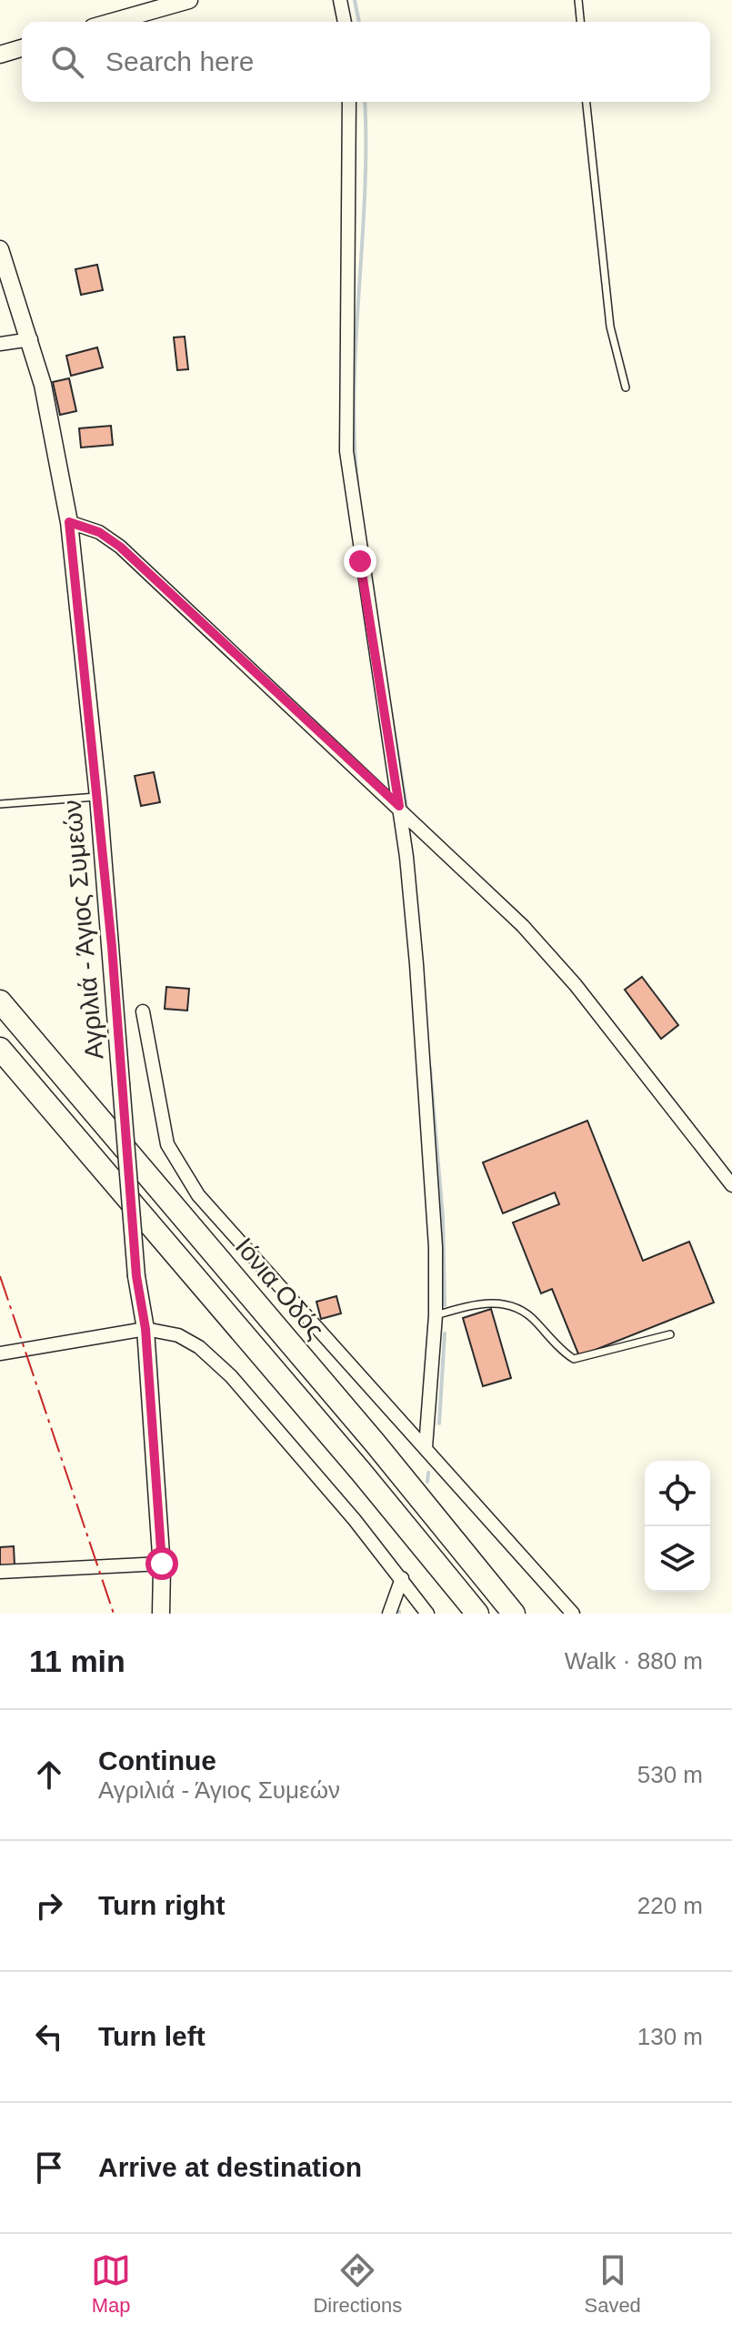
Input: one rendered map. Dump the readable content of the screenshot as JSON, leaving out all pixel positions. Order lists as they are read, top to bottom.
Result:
{
  "streets": {
    "highway": ["Ιόνια Οδός"],
    "main road": ["Αγριλιά - Άγιος Συμεών"]
  },
  "page": {
    "search": "Search here",
    "heading": ["11 min", "Walk · 880 m"],
    "list": [
      ["Continue", "Αγριλιά - Άγιος Συμεών", "530 m"],
      ["Turn right", "220 m"],
      ["Turn left", "130 m"],
      "Arrive at destination"
    ],
    "nav": ["Map", "Directions", "Saved"]
  }
}
